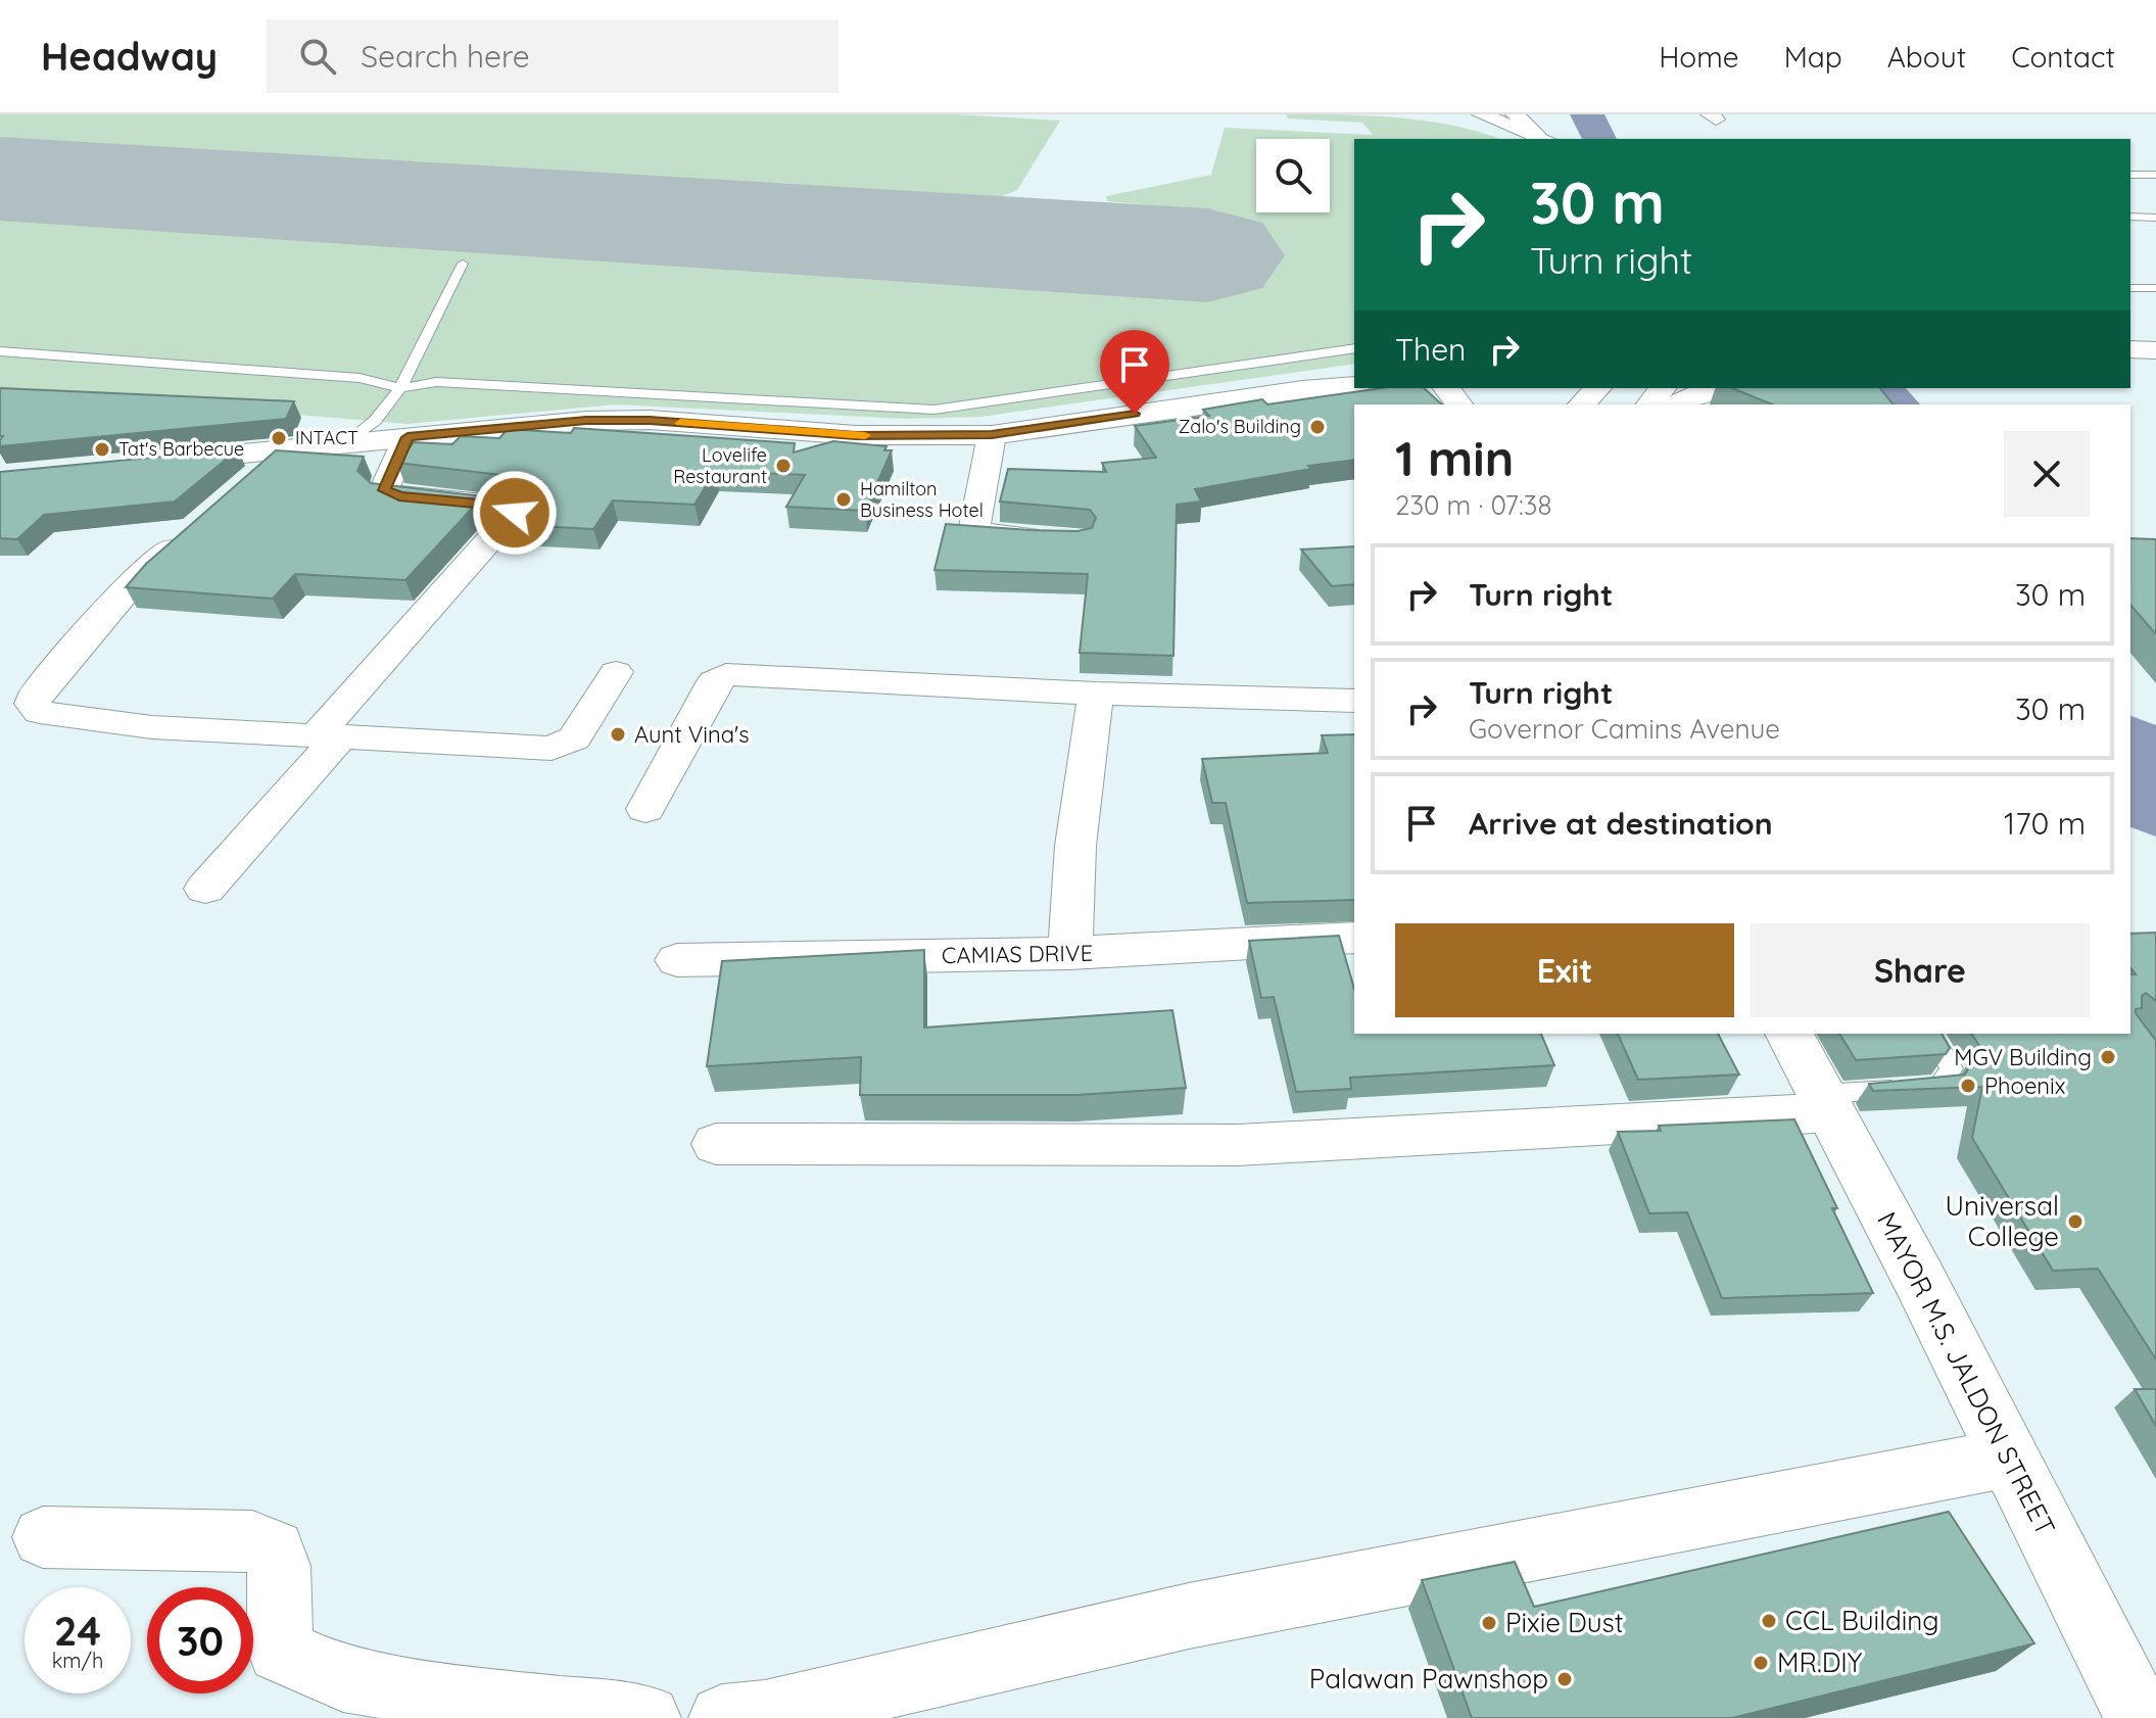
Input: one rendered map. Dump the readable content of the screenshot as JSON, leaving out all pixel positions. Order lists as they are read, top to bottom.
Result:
{
  "streets": {
    "main road": ["MAYOR M.S. JALDON STREET"],
    "street": ["CAMIAS DRIVE"]
  },
  "places": [
    "Zalo's Building",
    "INTACT",
    "Tat's Barbecue",
    "Lovelife Restaurant",
    "Hamilton Business Hotel",
    "Aunt Vina's",
    "MGV Building",
    "Phoenix",
    "Universal College",
    "CCL Building",
    "Pixie Dust",
    "MR.DIY",
    "Palawan Pawnshop"
  ],
  "page": {
    "header": "Headway",
    "search": "Search here",
    "nav": [
      "Home",
      "Map",
      "About",
      "Contact"
    ],
    "turn": ["30 m", "Turn right"],
    "then": "Then",
    "heading": ["1 min", "230 m · 07:38"],
    "list": [
      {
        "name": "Turn right",
        "value": "30 m"
      },
      {
        "name": "Turn right",
        "note": "Governor Camins Avenue",
        "value": "30 m"
      },
      {
        "name": "Arrive at destination",
        "value": "170 m"
      }
    ],
    "buttons": ["Exit", "Share"],
    "speed": "24 km/h",
    "limit": "30"
  }
}
